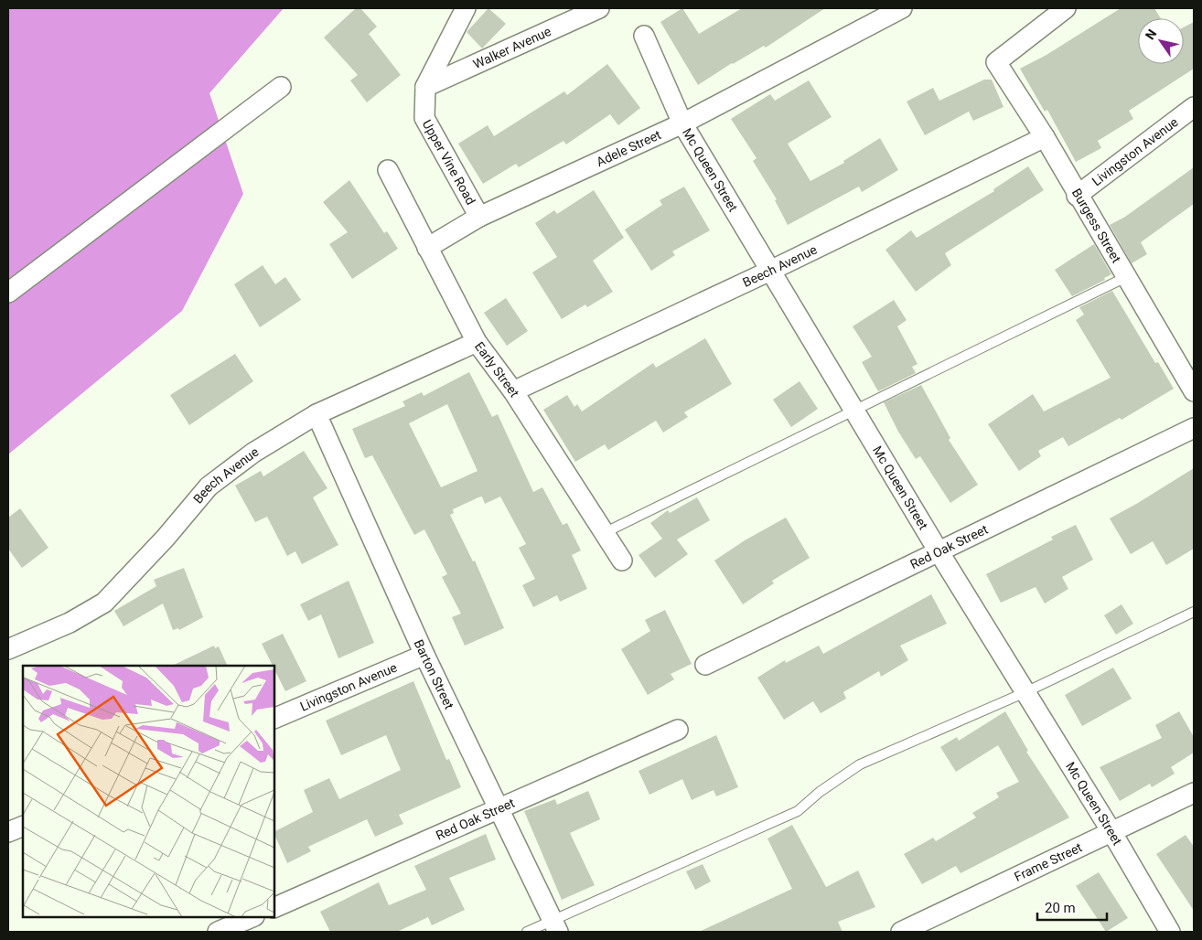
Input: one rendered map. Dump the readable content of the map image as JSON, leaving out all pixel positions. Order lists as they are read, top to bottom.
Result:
{
  "streets": {
    "street": [
      "Walker Avenue",
      "Adele Street",
      "Livingston Avenue",
      "Upper Vine Road",
      "Mc Queen Street",
      "Burgess Street",
      "Beech Avenue",
      "Early Street",
      "Red Oak Street",
      "Barton Street",
      "Frame Street"
    ]
  },
  "crossings": [
    ["Walker Avenue", "Upper Vine Road"],
    ["Adele Street", "Upper Vine Road"],
    ["Adele Street", "Mc Queen Street"],
    ["Adele Street", "Early Street"],
    ["Livingston Avenue", "Burgess Street"],
    ["Livingston Avenue", "Barton Street"],
    ["Mc Queen Street", "Beech Avenue"],
    ["Mc Queen Street", "Red Oak Street"],
    ["Mc Queen Street", "Frame Street"],
    ["Burgess Street", "Beech Avenue"],
    ["Beech Avenue", "Early Street"],
    ["Beech Avenue", "Barton Street"],
    ["Red Oak Street", "Barton Street"]
  ],
  "scale_bar": "20 m",
  "north": "top left"
}
